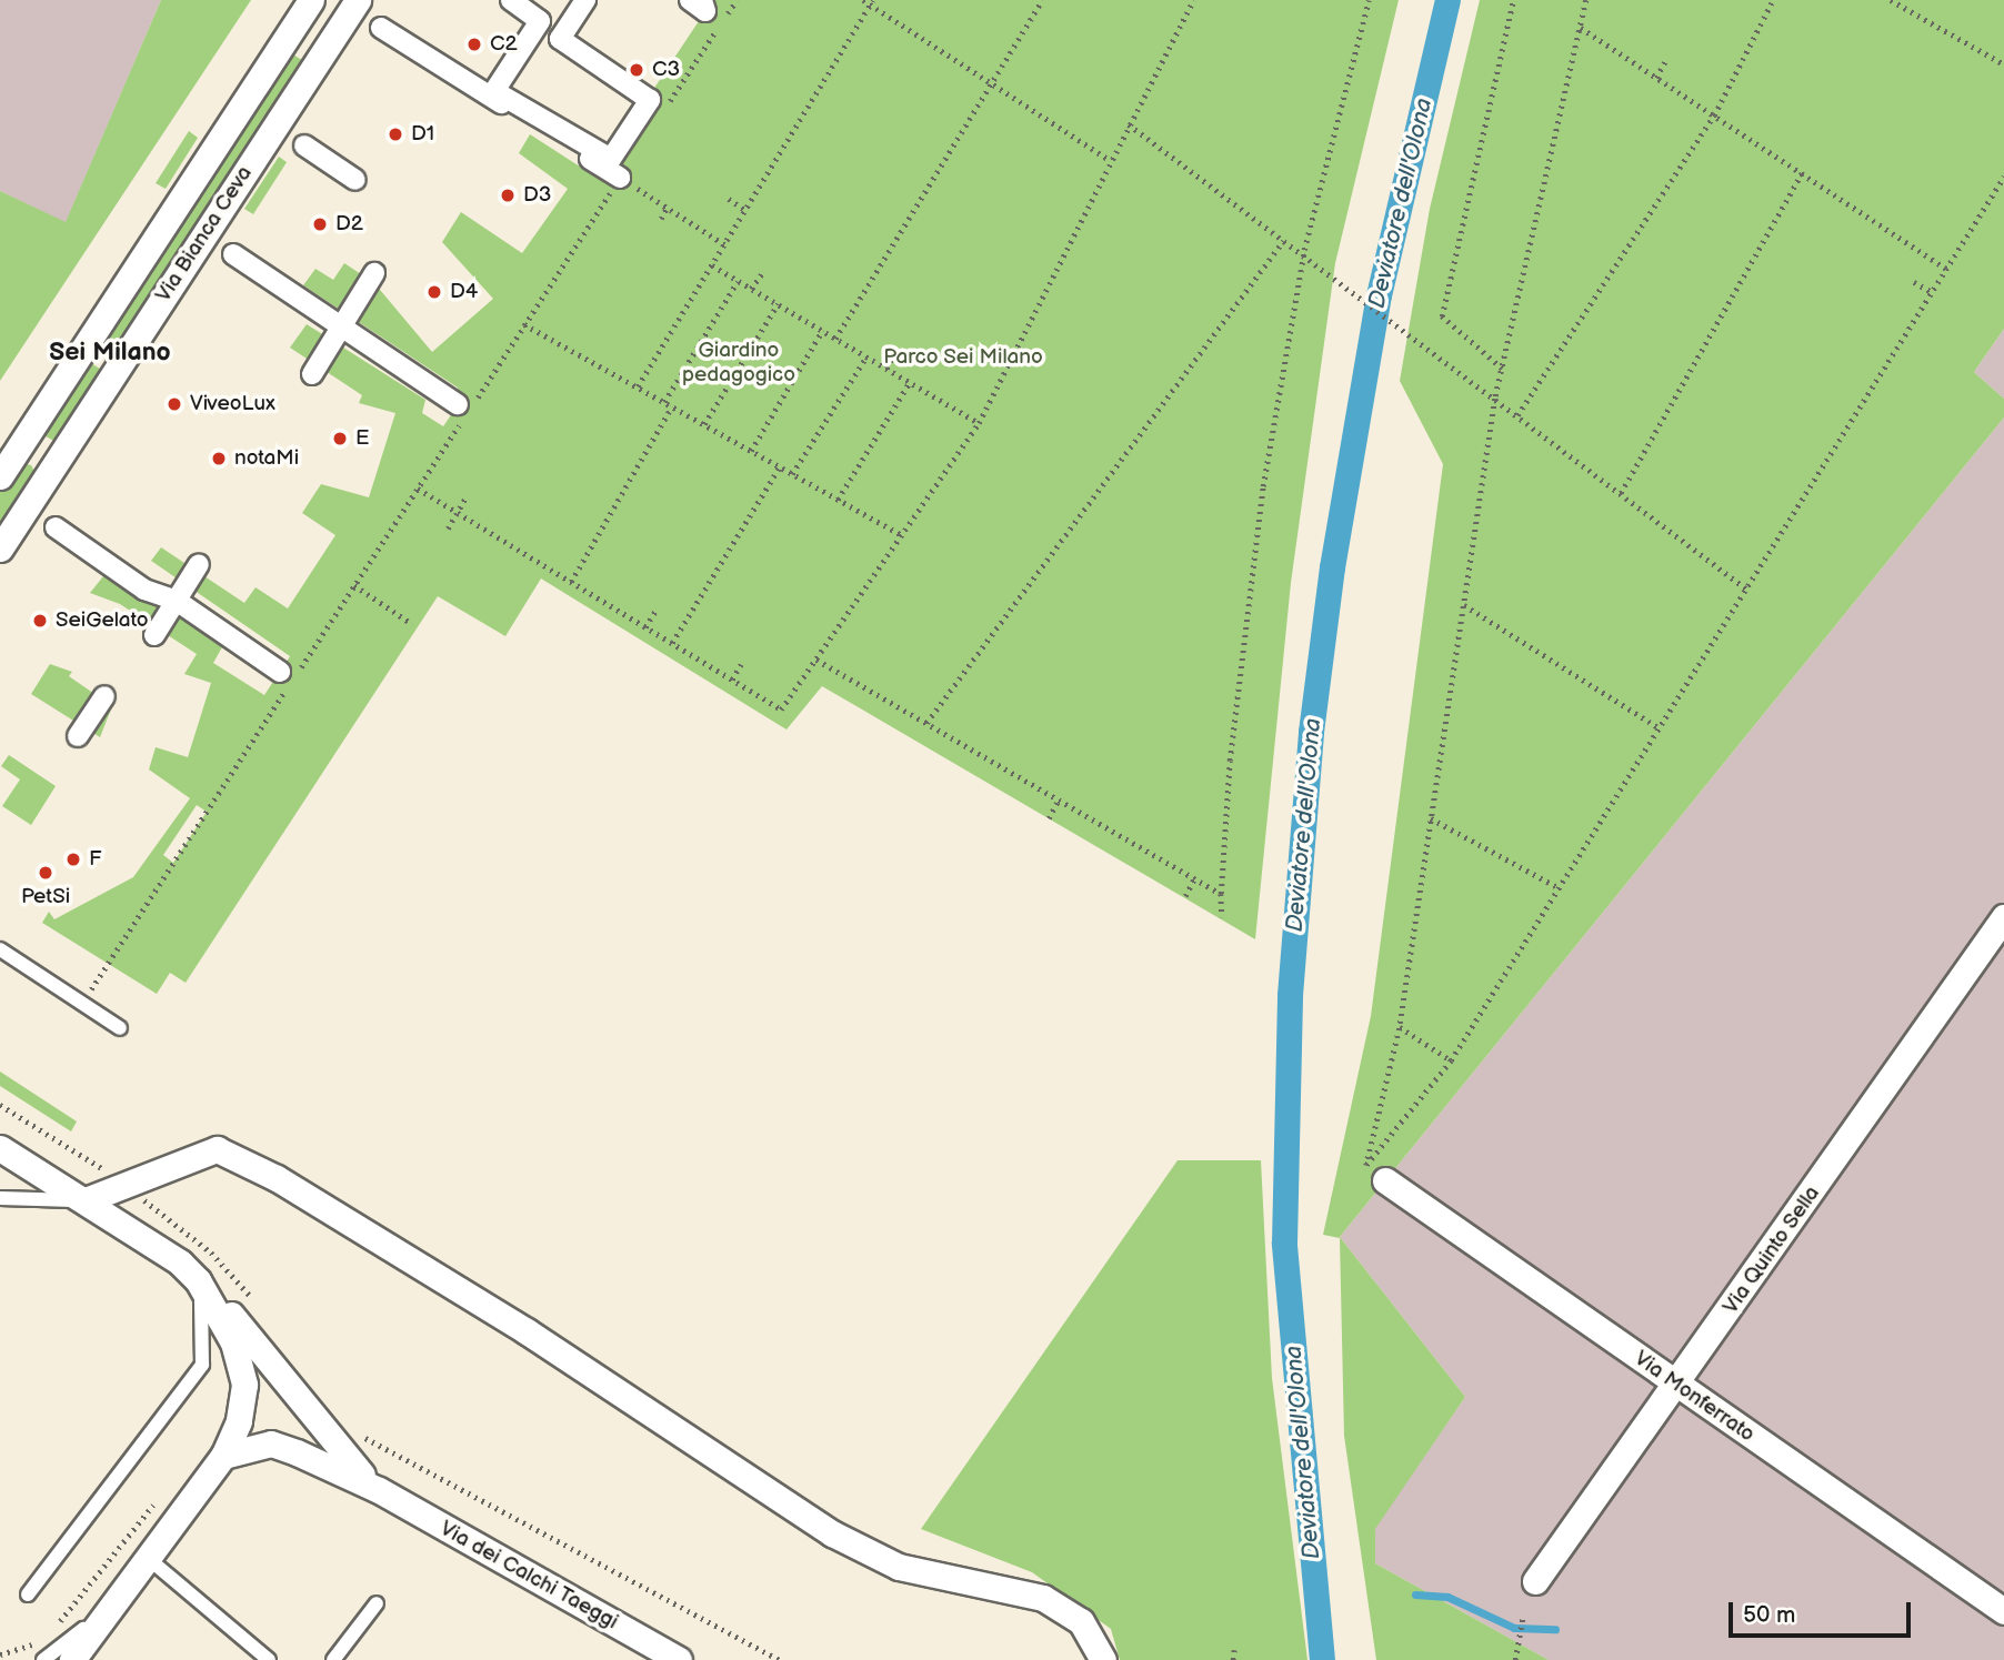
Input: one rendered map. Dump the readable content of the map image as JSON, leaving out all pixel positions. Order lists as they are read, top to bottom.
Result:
{
  "streets": {
    "street": [
      "Via Bianca Ceva",
      "Via Quinto Sella",
      "Via Monferrato",
      "Via dei Calchi Taeggi"
    ]
  },
  "crossings": [
    ["Via Quinto Sella", "Via Monferrato"]
  ],
  "districts": ["Sei Milano"],
  "water": ["Deviatore dell'Olona"],
  "parks": ["Giardino pedagogico", "Parco Sei Milano"],
  "places": [
    "C2",
    "C3",
    "D1",
    "D3",
    "D2",
    "D4",
    "ViveoLux",
    "E",
    "notaMi",
    "SeiGelato",
    "F",
    "PetSi"
  ],
  "scale_bar": "50 m"
}
